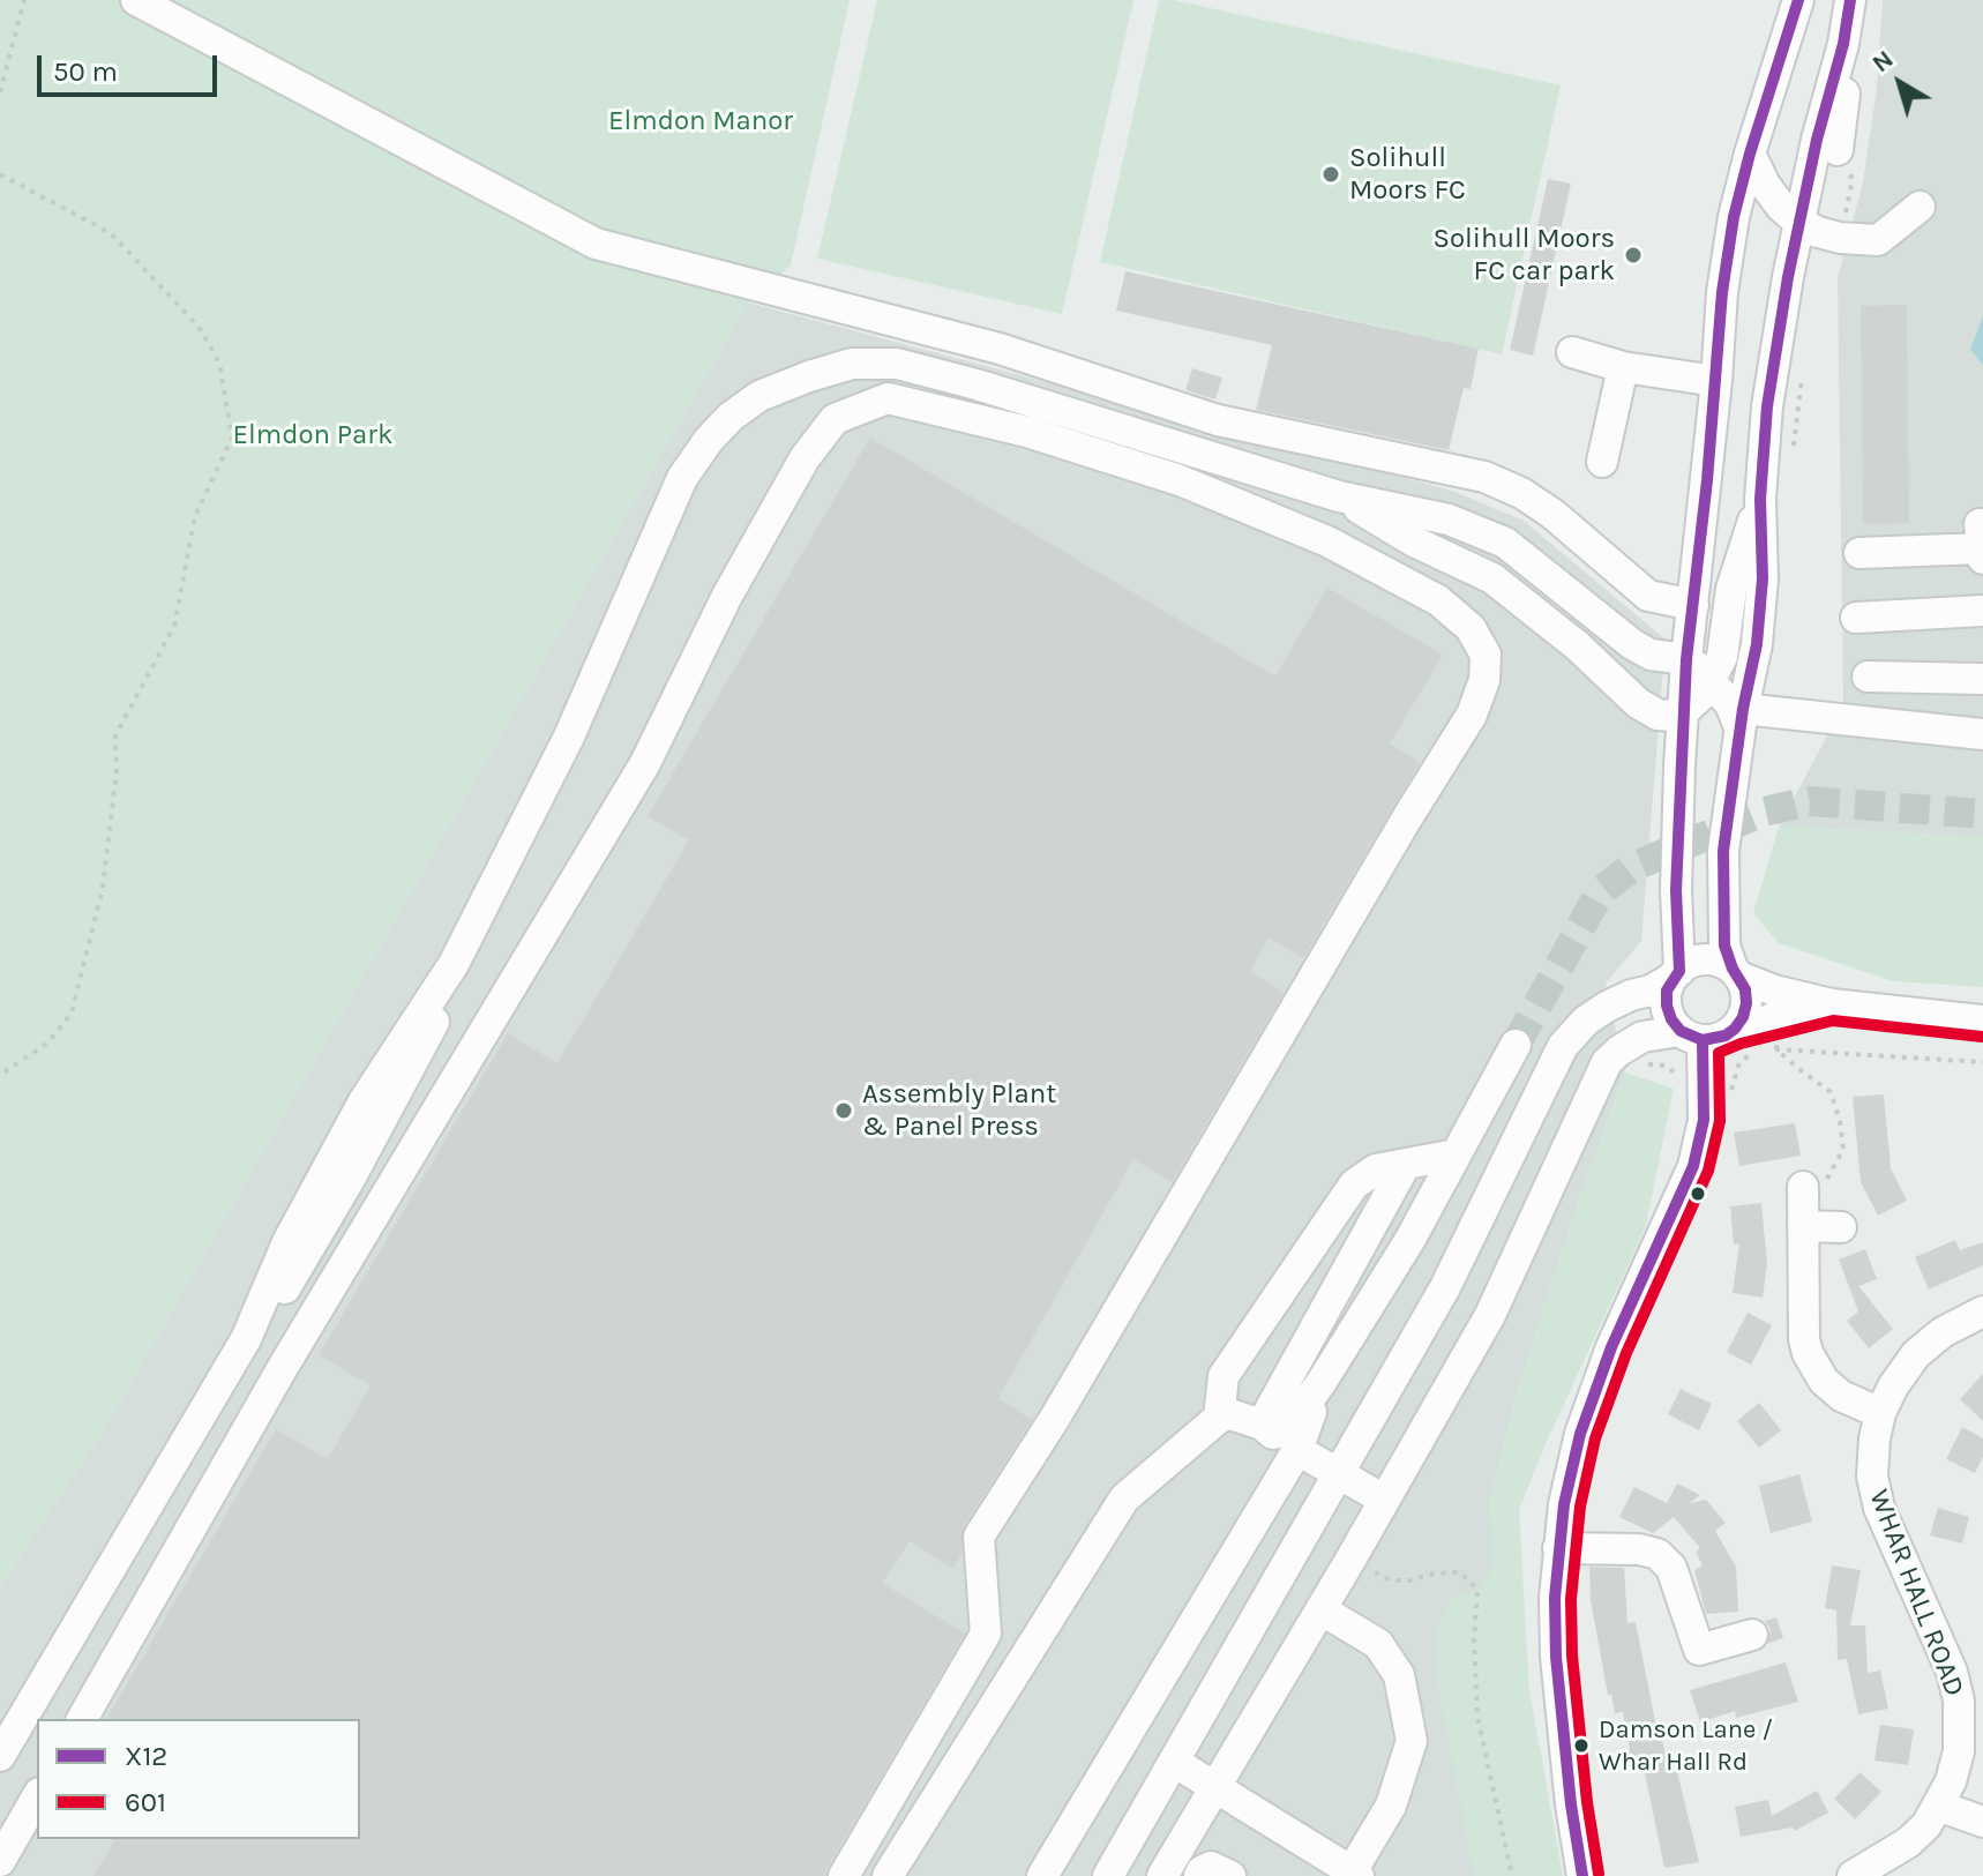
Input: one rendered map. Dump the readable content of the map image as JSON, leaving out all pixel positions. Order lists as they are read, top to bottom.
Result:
{
  "streets": {
    "street": ["WHAR HALL ROAD"]
  },
  "parks": ["Elmdon Manor", "Elmdon Park"],
  "places": [
    "Solihull Moors FC",
    "Solihull Moors FC car park",
    "Assembly Plant & Panel Press",
    "Damson Lane / Whar Hall Rd"
  ],
  "lines": ["transit line X12", "transit line 601"],
  "legend": ["X12", "601"],
  "scale_bar": "50 m",
  "north": "top left"
}
